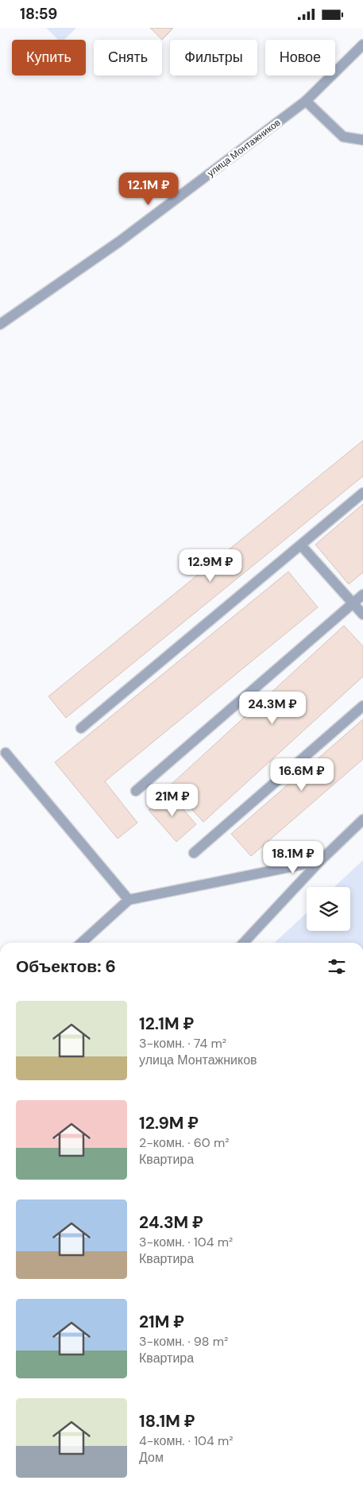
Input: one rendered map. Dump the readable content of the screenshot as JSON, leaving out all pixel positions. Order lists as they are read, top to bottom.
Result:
{
  "streets": {
    "street": ["улица Монтажников"]
  },
  "page": {
    "status": "18:59",
    "chip": [
      "Купить",
      "Снять",
      "Фильтры",
      "Новое"
    ],
    "price": [
      "12.1M ₽",
      "12.9M ₽",
      "24.3M ₽",
      "16.6M ₽",
      "21M ₽",
      "18.1M ₽"
    ],
    "heading": "Объектов: 6",
    "list": [
      {
        "name": "12.1M ₽",
        "note": "3-комн. · 74 m² · улица Монтажников"
      },
      {
        "name": "12.9M ₽",
        "note": "2-комн. · 60 m² · Квартира"
      },
      {
        "name": "24.3M ₽",
        "note": "3-комн. · 104 m² · Квартира"
      },
      {
        "name": "21M ₽",
        "note": "3-комн. · 98 m² · Квартира"
      },
      {
        "name": "18.1M ₽",
        "note": "4-комн. · 104 m² · Дом"
      }
    ]
  }
}
